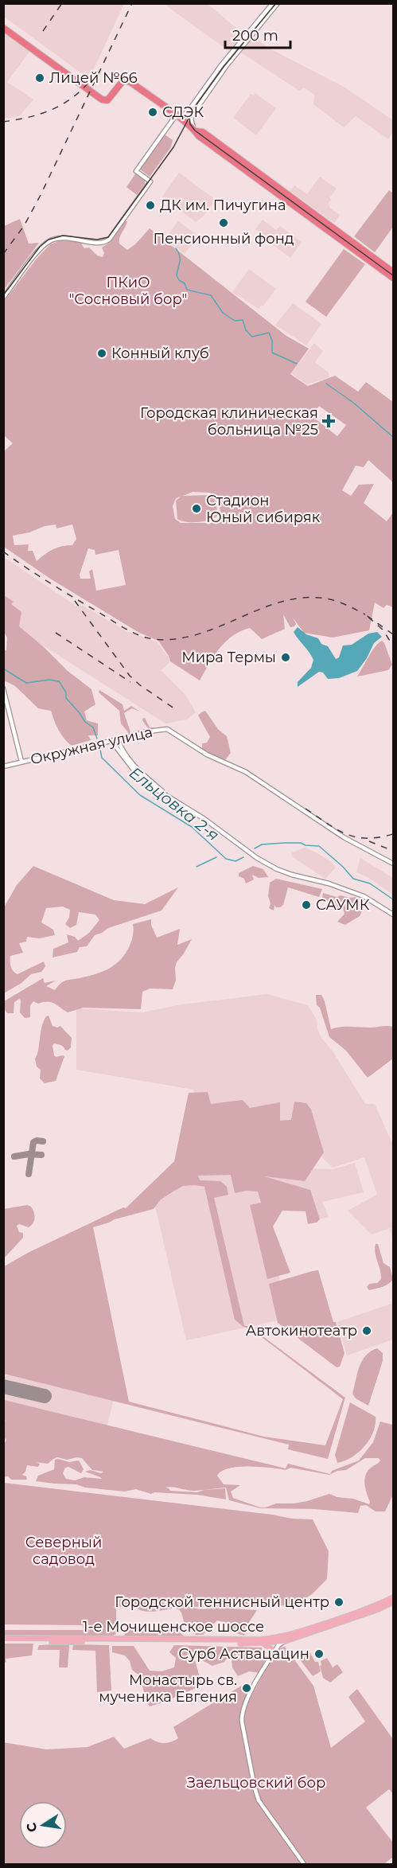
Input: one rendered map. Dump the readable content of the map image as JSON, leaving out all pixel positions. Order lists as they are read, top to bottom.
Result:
{
  "streets": {
    "main road": ["Окружная улица", "1-е Мочищенское шоссе"]
  },
  "water": ["Ельцовка 2-я"],
  "parks": ["ПКиО \"Сосновый бор\"", "Северный садовод", "Заельцовский бор"],
  "places": {
    "other": [
      "Лицей №66",
      "СДЭК",
      "ДК им. Пичугина",
      "Пенсионный фонд",
      "Конный клуб",
      "Стадион Юный сибиряк",
      "Мира Термы",
      "САУМК",
      "Автокинотеатр",
      "Городской теннисный центр",
      "Сурб Аствацацин",
      "Монастырь св. мученика Евгения"
    ],
    "health": ["Городская клиническая больница №25"]
  },
  "scale_bar": "200 m",
  "north": "left"
}
